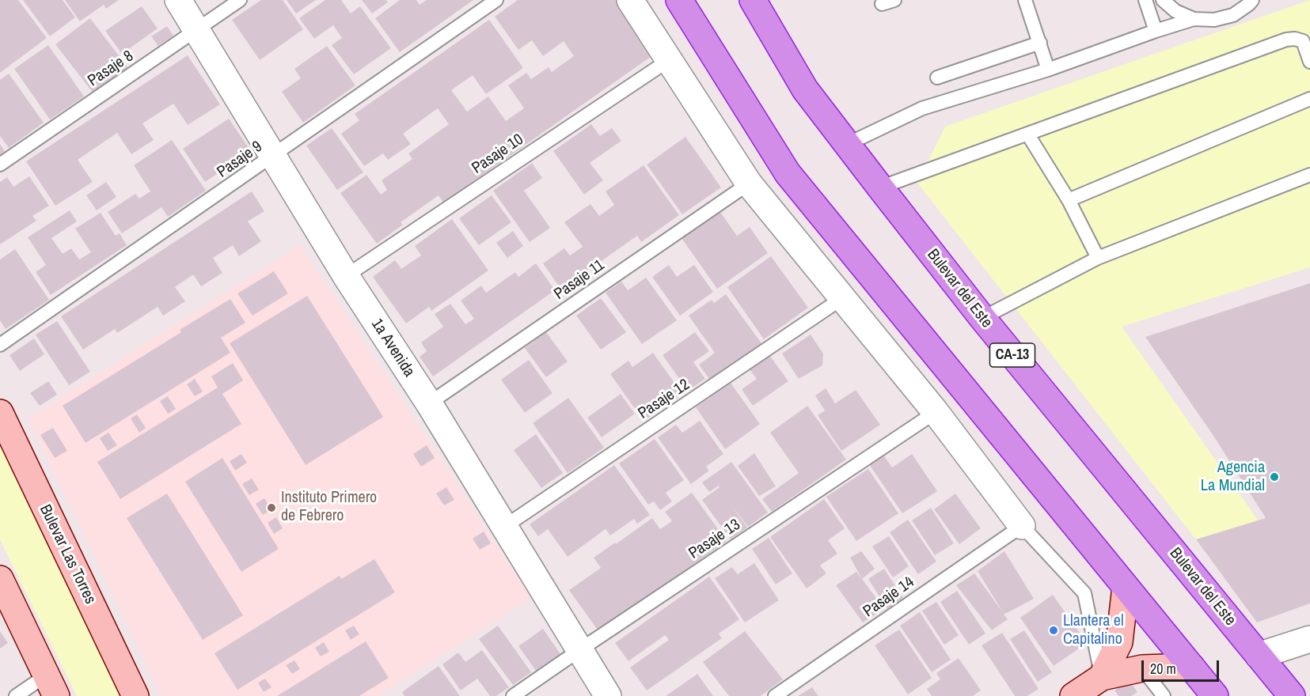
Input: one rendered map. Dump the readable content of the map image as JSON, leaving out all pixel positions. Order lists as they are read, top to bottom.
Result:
{
  "streets": {
    "highway": ["Bulevar del Este", "CA-13"],
    "street": ["1a Avenida", "Bulevar Las Torres"],
    "lane": [
      "Pasaje 8",
      "Pasaje 10",
      "Pasaje 9",
      "Pasaje 11",
      "Pasaje 12",
      "Pasaje 13",
      "Pasaje 14"
    ]
  },
  "crossings": [
    ["Pasaje 8", "1a Avenida"],
    ["Pasaje 10", "1a Avenida"],
    ["Pasaje 9", "1a Avenida"],
    ["Pasaje 11", "1a Avenida"],
    ["1a Avenida", "Pasaje 12"],
    ["1a Avenida", "Pasaje 13"]
  ],
  "places": ["Agencia La Mundial", "Instituto Primero de Febrero", "Llantera el Capitalino"],
  "scale_bar": "20 m"
}
